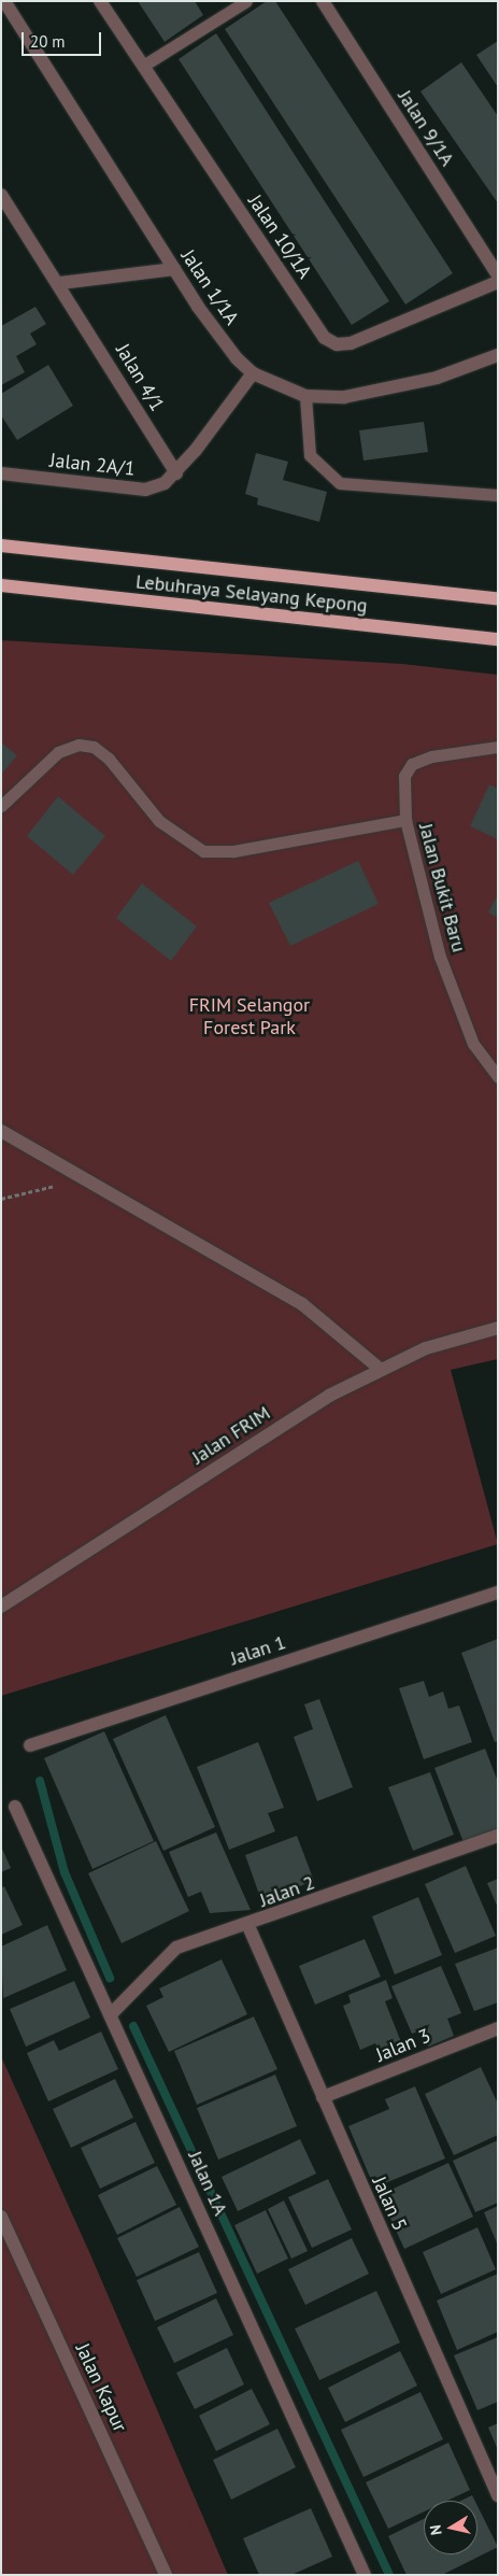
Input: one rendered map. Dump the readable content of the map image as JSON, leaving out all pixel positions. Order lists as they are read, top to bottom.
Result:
{
  "streets": {
    "main road": ["Lebuhraya Selayang Kepong"],
    "street": [
      "Jalan 9/1A",
      "Jalan 10/1A",
      "Jalan 1/1A",
      "Jalan 4/1",
      "Jalan 2A/1",
      "Jalan FRIM",
      "Jalan 1",
      "Jalan 2",
      "Jalan 3",
      "Jalan 1A",
      "Jalan 5",
      "Jalan Kapur"
    ],
    "lane": ["Jalan Bukit Baru"]
  },
  "crossings": [
    ["Jalan 4/1", "Jalan 2A/1"],
    ["Jalan 2", "Jalan 1A"],
    ["Jalan 2", "Jalan 5"],
    ["Jalan 3", "Jalan 5"]
  ],
  "parks": ["FRIM Selangor Forest Park"],
  "scale_bar": "20 m",
  "north": "left"
}
